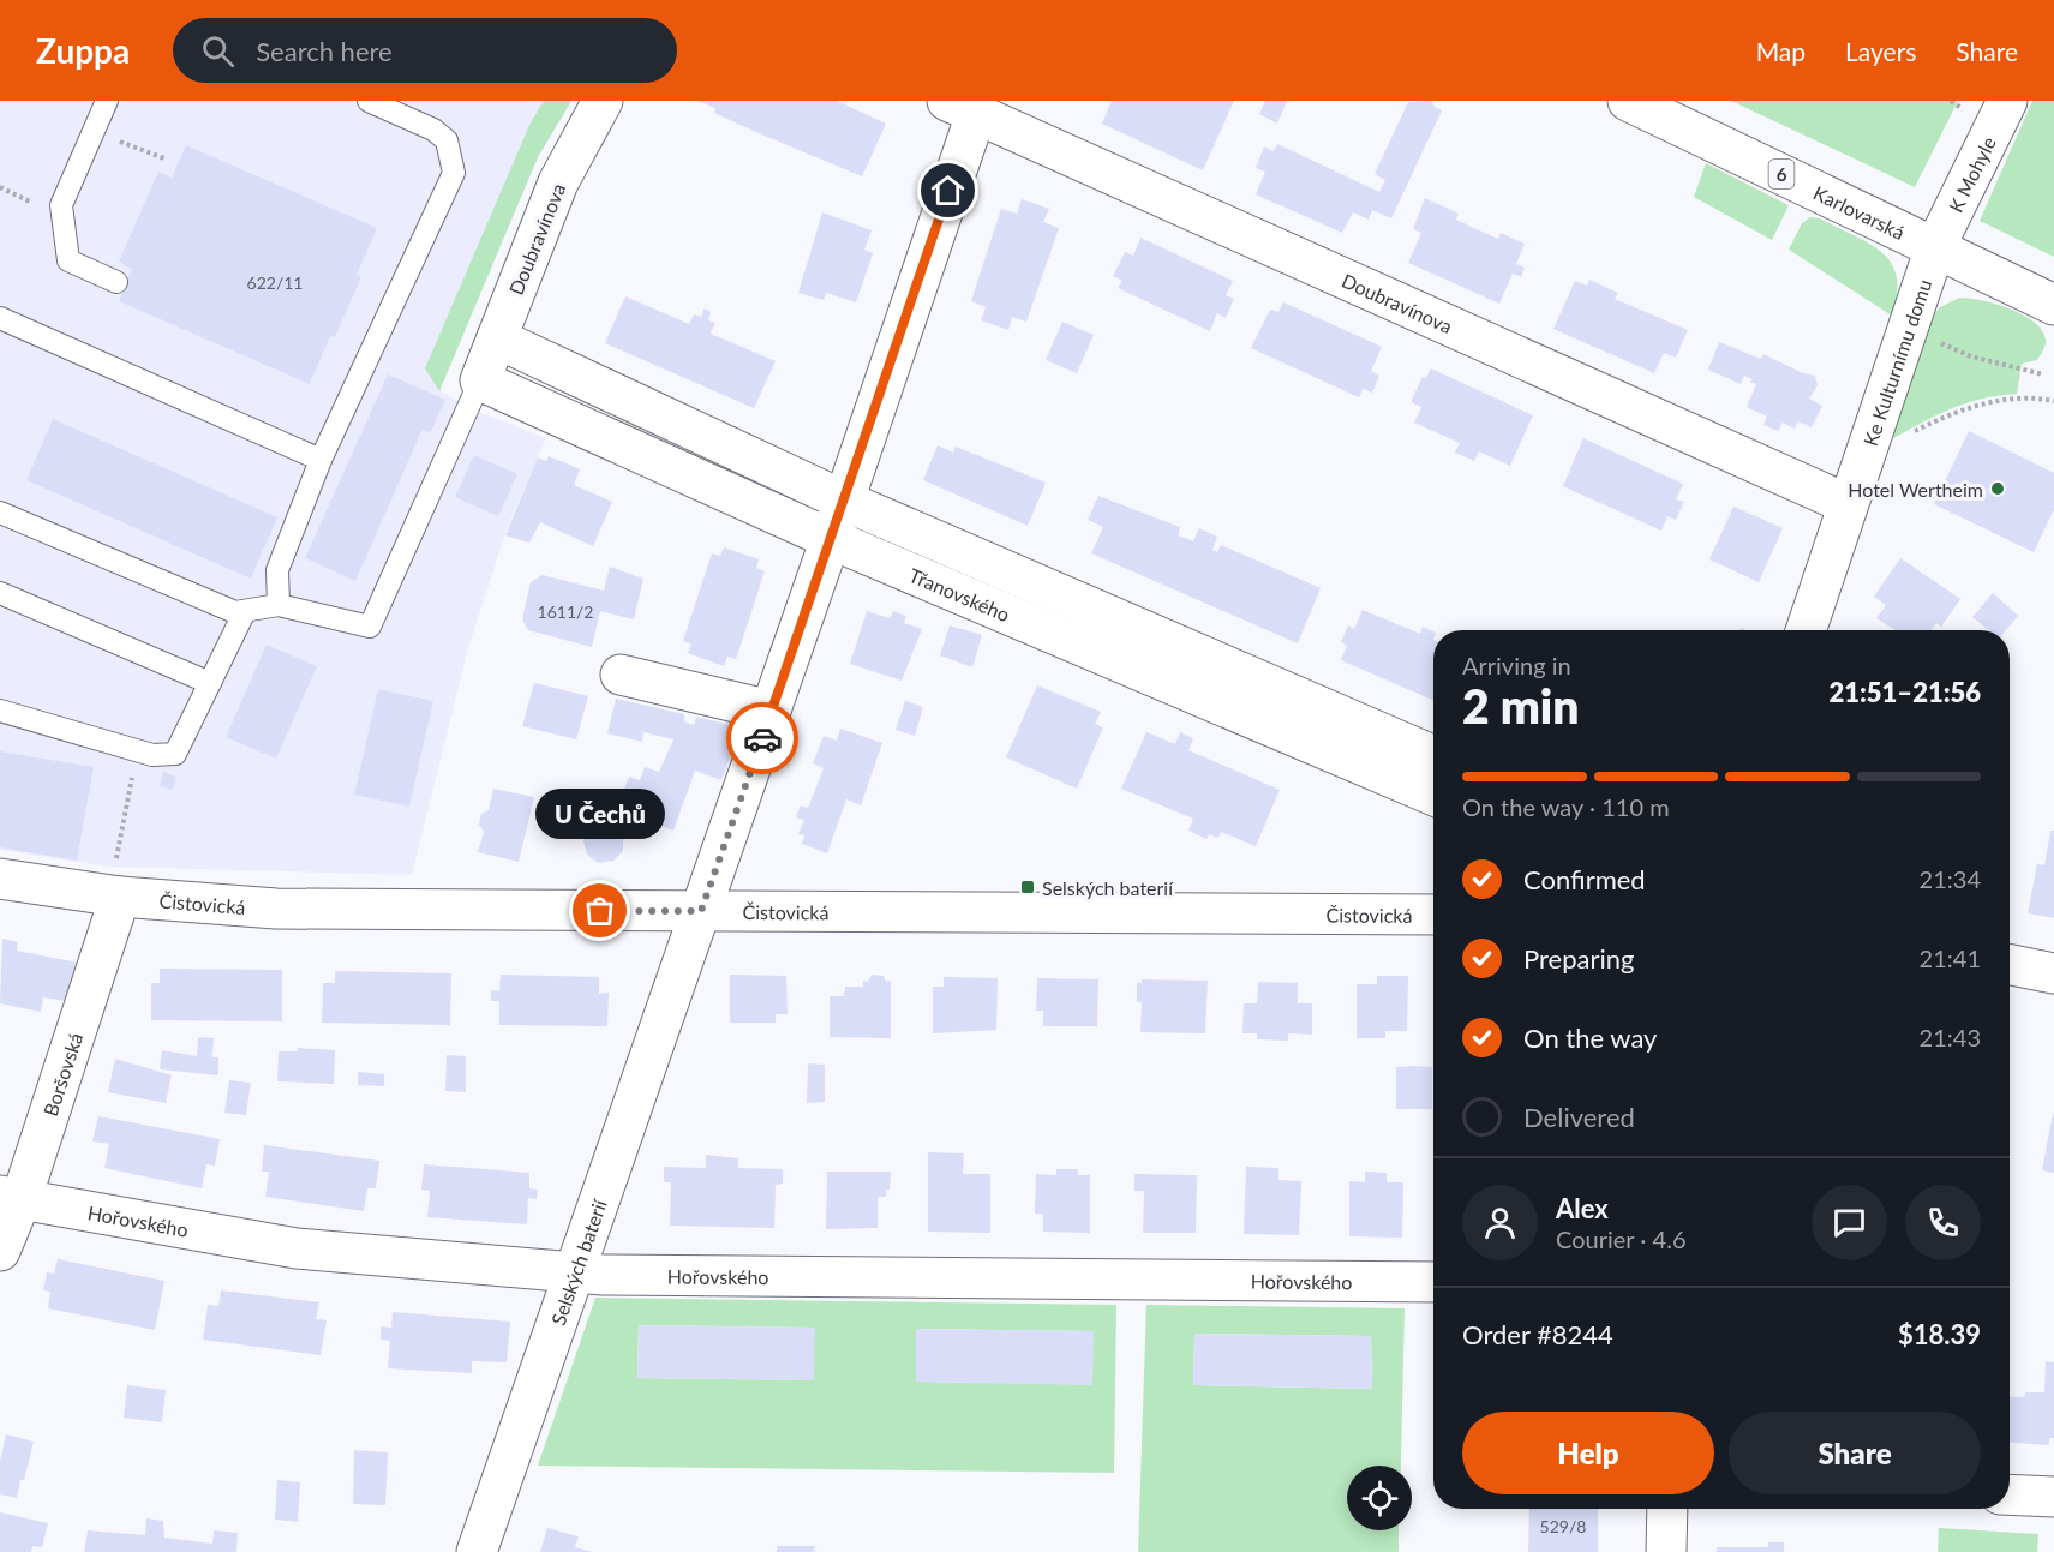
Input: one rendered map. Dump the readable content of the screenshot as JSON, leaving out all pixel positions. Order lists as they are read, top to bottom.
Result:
{
  "streets": {
    "street": [
      "6",
      "K Mohyle",
      "Karlovarská",
      "Doubravínova",
      "Ke Kulturnímu domu",
      "Třanovského",
      "Čistovická",
      "Boršovská",
      "Hořovského",
      "Selských baterií"
    ]
  },
  "crossings": [
    ["K Mohyle", "Karlovarská"],
    ["K Mohyle", "Ke Kulturnímu domu"],
    ["Karlovarská", "Ke Kulturnímu domu"],
    ["Doubravínova", "Ke Kulturnímu domu"],
    ["Doubravínova", "Třanovského"],
    ["Doubravínova", "Selských baterií"],
    ["Třanovského", "Selských baterií"],
    ["Čistovická", "Boršovská"],
    ["Čistovická", "Selských baterií"],
    ["Boršovská", "Hořovského"],
    ["Hořovského", "Selských baterií"]
  ],
  "places": {
    "other": ["Hotel Wertheim", "U Čechů"],
    "transit": ["Selských baterií"]
  },
  "house_numbers": ["622/11", "1611/2", "529/8"],
  "page": {
    "header": "Zuppa",
    "search": "Search here",
    "nav": ["Map", "Layers", "Share"],
    "heading": ["2 min", "Arriving in", "21:51–21:56"],
    "panel": [
      "Alex",
      "Courier · 4.6",
      "Order #8244",
      "$18.39"
    ],
    "bar": "On the way · 110 m",
    "bubble": "U Čechů",
    "list": [
      ["Confirmed", "21:34"],
      ["Preparing", "21:41"],
      ["On the way", "21:43"],
      "Delivered"
    ],
    "buttons": ["Help", "Share"]
  }
}
